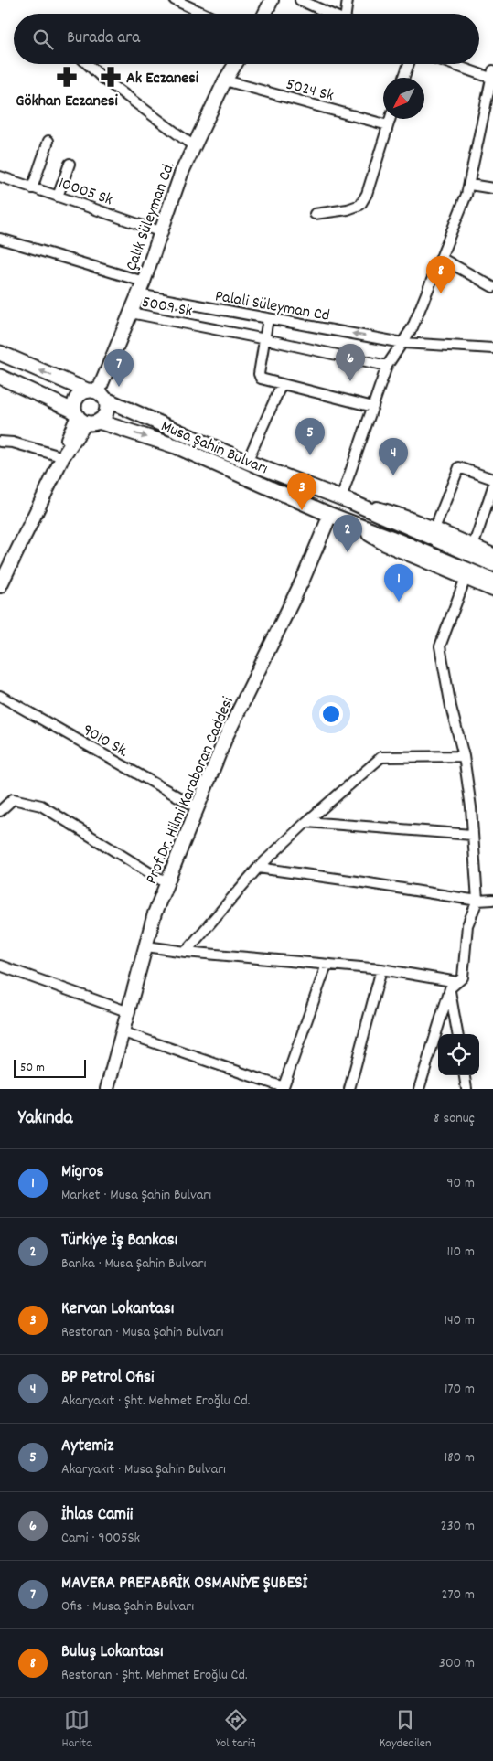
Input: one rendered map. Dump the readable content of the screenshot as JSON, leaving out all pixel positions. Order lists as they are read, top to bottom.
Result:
{
  "streets": {
    "main road": ["Çalık Süleyman Cd.", "Musa Şahin Bulvarı", "Prof.Dr. Hilmi Karaboran Caddesi"],
    "street": [
      "5024 Sk",
      "10005 Sk",
      "Palali Süleyman Cd",
      "5009 Sk",
      "9010 Sk."
    ]
  },
  "crossings": [
    ["5024 Sk", "Çalık Süleyman Cd."],
    ["10005 Sk", "Çalık Süleyman Cd."],
    ["Çalık Süleyman Cd.", "Palali Süleyman Cd"],
    ["Çalık Süleyman Cd.", "5009 Sk"],
    ["Çalık Süleyman Cd.", "Musa Şahin Bulvarı"],
    ["Musa Şahin Bulvarı", "Prof.Dr. Hilmi Karaboran Caddesi"],
    ["9010 Sk.", "Prof.Dr. Hilmi Karaboran Caddesi"]
  ],
  "places": {
    "pharmacy": ["Gökhan Eczanesi", "Ak Eczanesi"]
  },
  "scale_bar": "50 m",
  "north": "bottom left",
  "page": {
    "search": "Burada ara",
    "pins": [
      "8",
      "6",
      "7",
      "5",
      "4",
      "3",
      "2",
      "1"
    ],
    "scale": "50 m",
    "heading": ["Yakında", "8 sonuç"],
    "list": [
      {
        "mark": "1",
        "name": "Migros",
        "note": "Market · Musa Şahin Bulvarı",
        "value": "90 m"
      },
      {
        "mark": "2",
        "name": "Türkiye İş Bankası",
        "note": "Banka · Musa Şahin Bulvarı",
        "value": "110 m"
      },
      {
        "mark": "3",
        "name": "Kervan Lokantası",
        "note": "Restoran · Musa Şahin Bulvarı",
        "value": "140 m"
      },
      {
        "mark": "4",
        "name": "BP Petrol Ofisi",
        "note": "Akaryakıt · Şht. Mehmet Eroğlu Cd.",
        "value": "170 m"
      },
      {
        "mark": "5",
        "name": "Aytemiz",
        "note": "Akaryakıt · Musa Şahin Bulvarı",
        "value": "180 m"
      },
      {
        "mark": "6",
        "name": "İhlas Camii",
        "note": "Cami · 9005Sk",
        "value": "230 m"
      },
      {
        "mark": "7",
        "name": "MAVERA PREFABRİK OSMANİYE ŞUBESİ",
        "note": "Ofis · Musa Şahin Bulvarı",
        "value": "270 m"
      },
      {
        "mark": "8",
        "name": "Buluş Lokantası",
        "note": "Restoran · Şht. Mehmet Eroğlu Cd.",
        "value": "300 m"
      }
    ],
    "nav": ["Harita", "Yol tarifi", "Kaydedilen"]
  }
}
